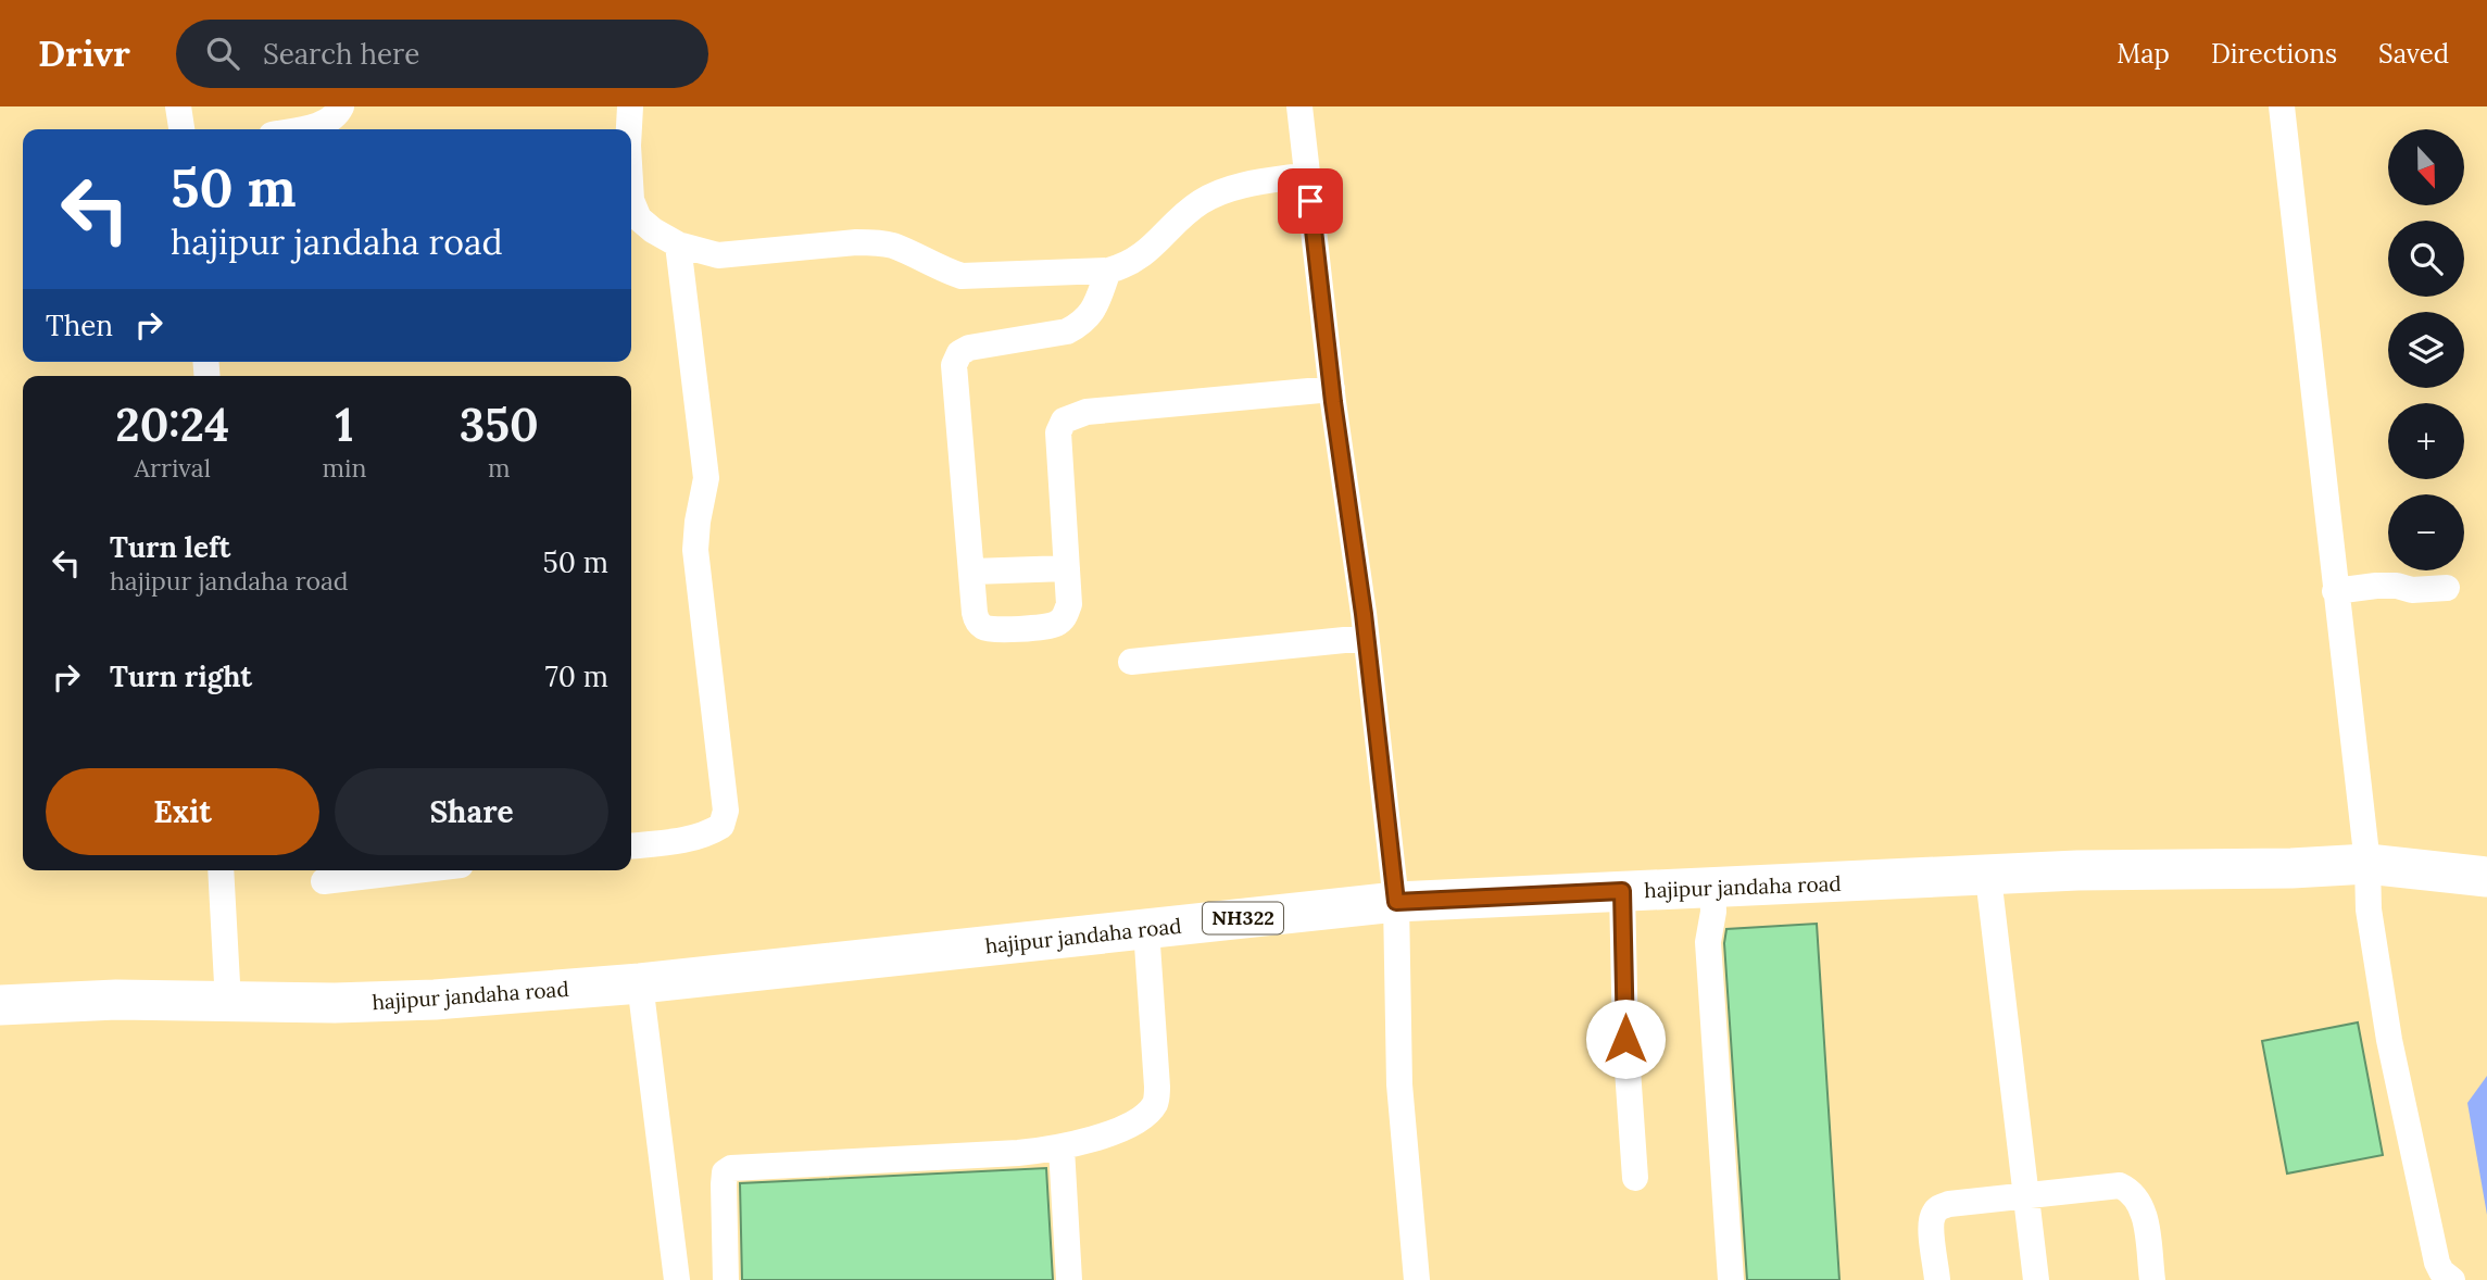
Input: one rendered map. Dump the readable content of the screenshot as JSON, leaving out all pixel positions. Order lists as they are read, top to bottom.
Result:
{
  "streets": {
    "highway": ["hajipur jandaha road", "NH322"]
  },
  "north": "bottom",
  "page": {
    "header": "Drivr",
    "search": "Search here",
    "nav": ["Map", "Directions", "Saved"],
    "map_buttons": ["+", "−"],
    "turn": ["50 m", "hajipur jandaha road"],
    "then": "Then",
    "eta": [
      "20:24",
      "Arrival",
      "1",
      "min",
      "350",
      "m"
    ],
    "list": [
      {
        "name": "Turn left",
        "note": "hajipur jandaha road",
        "value": "50 m"
      },
      {
        "name": "Turn right",
        "value": "70 m"
      }
    ],
    "buttons": ["Exit", "Share"]
  }
}
